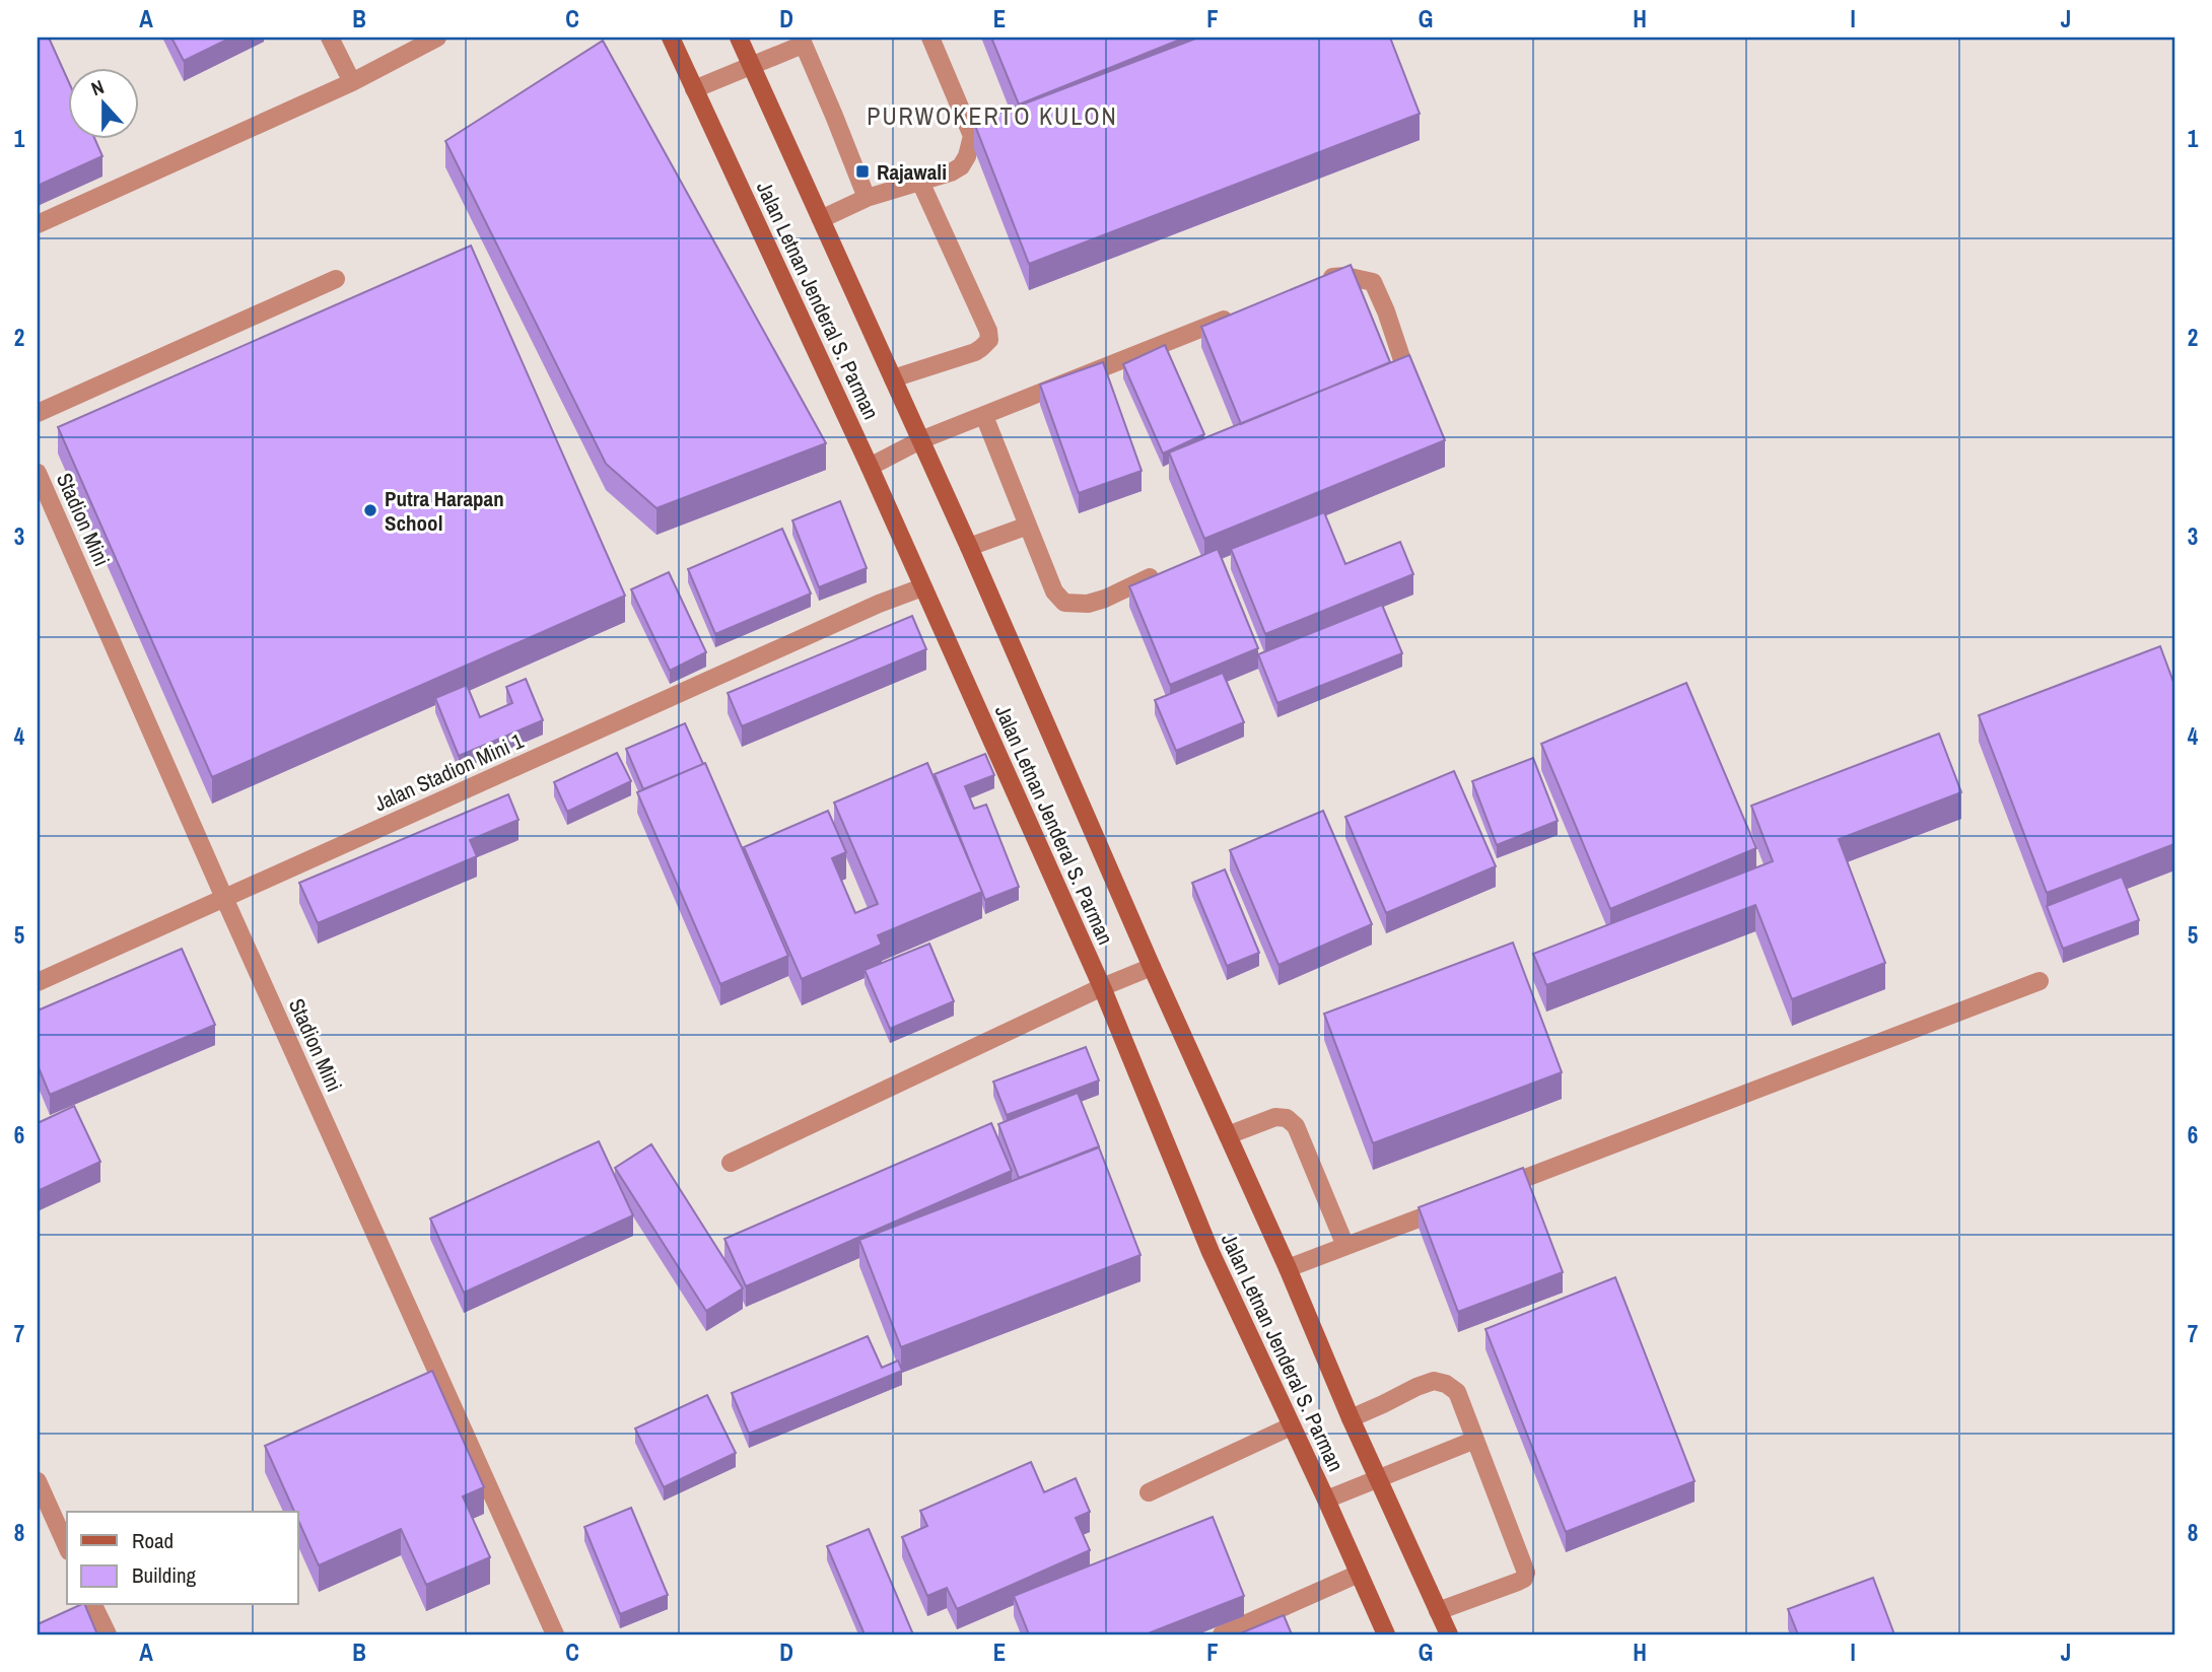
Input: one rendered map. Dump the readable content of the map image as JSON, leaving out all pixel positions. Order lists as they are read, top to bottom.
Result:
{
  "streets": {
    "street": ["Jalan Letnan Jenderal S. Parman", "Stadion Mini", "Jalan Stadion Mini 1"]
  },
  "crossings": [
    ["Jalan Letnan Jenderal S. Parman", "Jalan Stadion Mini 1"],
    ["Stadion Mini", "Jalan Stadion Mini 1"]
  ],
  "districts": ["PURWOKERTO KULON"],
  "places": {
    "transit": ["Rajawali"],
    "other": ["Putra Harapan School"]
  },
  "legend": ["Road", "Building"],
  "north": "top",
  "grid": {
    "columns": [
      "A",
      "B",
      "C",
      "D",
      "E",
      "F",
      "G",
      "H",
      "I",
      "J"
    ],
    "rows": [
      "1",
      "2",
      "3",
      "4",
      "5",
      "6",
      "7",
      "8"
    ]
  }
}
